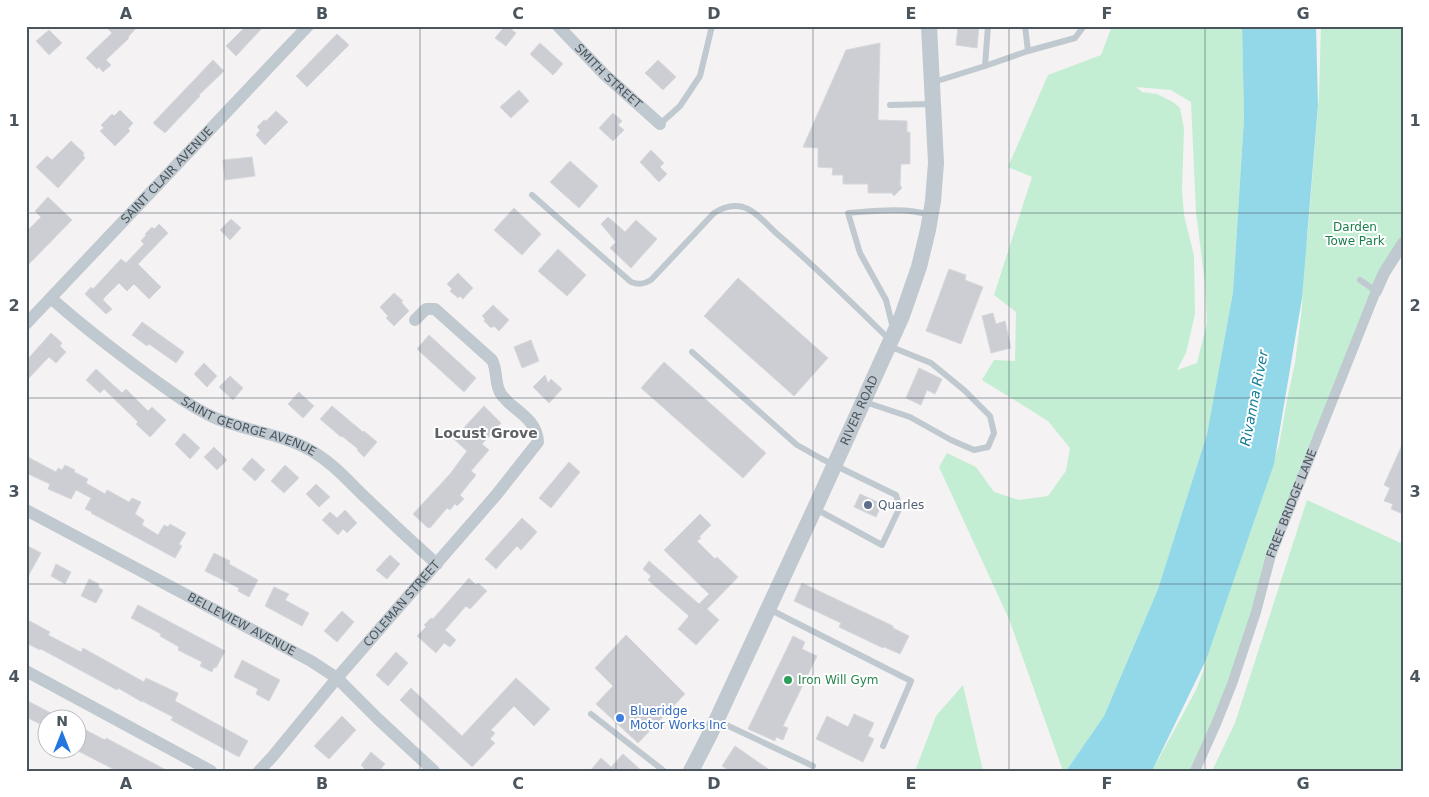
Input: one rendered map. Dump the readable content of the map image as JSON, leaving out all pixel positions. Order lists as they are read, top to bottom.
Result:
{
  "streets": {
    "street": [
      "SMITH STREET",
      "SAINT CLAIR AVENUE",
      "RIVER ROAD",
      "SAINT GEORGE AVENUE",
      "FREE BRIDGE LANE",
      "COLEMAN STREET",
      "BELLEVIEW AVENUE"
    ]
  },
  "crossings": [
    ["SAINT CLAIR AVENUE", "SAINT GEORGE AVENUE"],
    ["SAINT GEORGE AVENUE", "COLEMAN STREET"],
    ["COLEMAN STREET", "BELLEVIEW AVENUE"]
  ],
  "districts": ["Locust Grove"],
  "water": ["Rivanna River"],
  "parks": ["Darden Towe Park"],
  "places": ["Quarles", "Iron Will Gym", "Blueridge Motor Works Inc"],
  "north": "top",
  "grid": {
    "columns": [
      "A",
      "B",
      "C",
      "D",
      "E",
      "F",
      "G"
    ],
    "rows": [
      "1",
      "2",
      "3",
      "4"
    ]
  }
}
